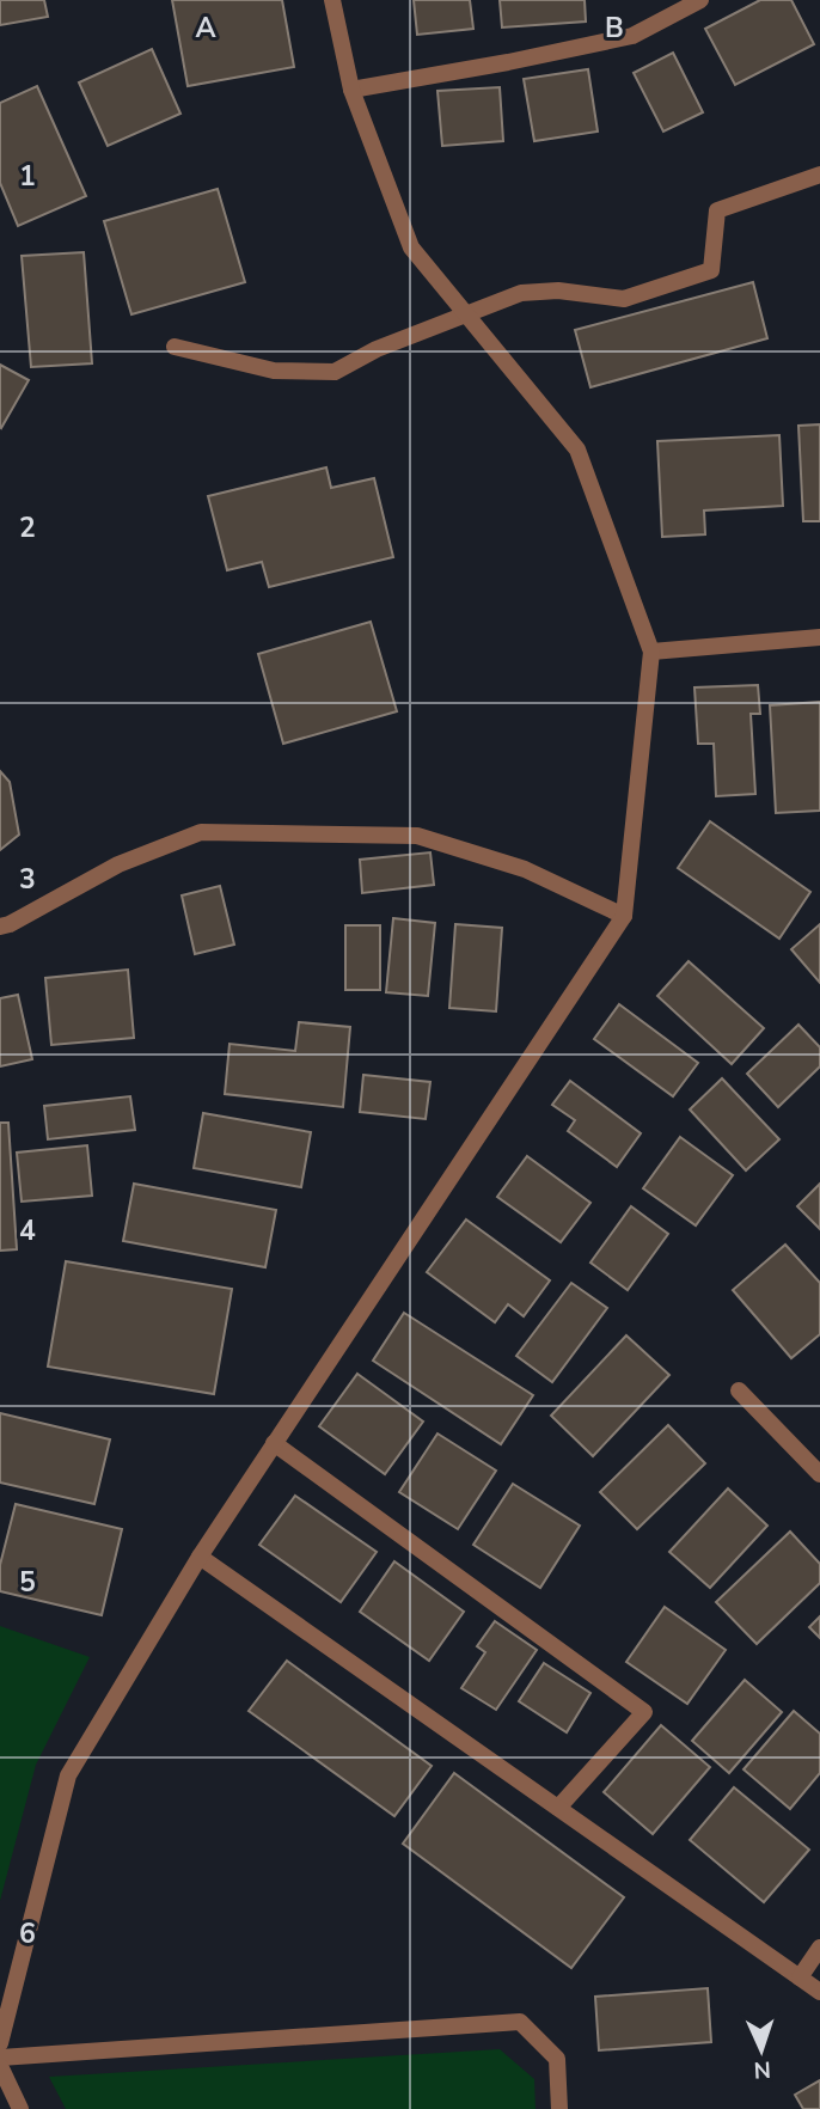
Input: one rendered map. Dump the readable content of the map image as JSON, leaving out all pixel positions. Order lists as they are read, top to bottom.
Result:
{
  "north": "bottom",
  "grid": {
    "columns": ["A", "B"],
    "rows": [
      "1",
      "2",
      "3",
      "4",
      "5",
      "6"
    ]
  }
}
